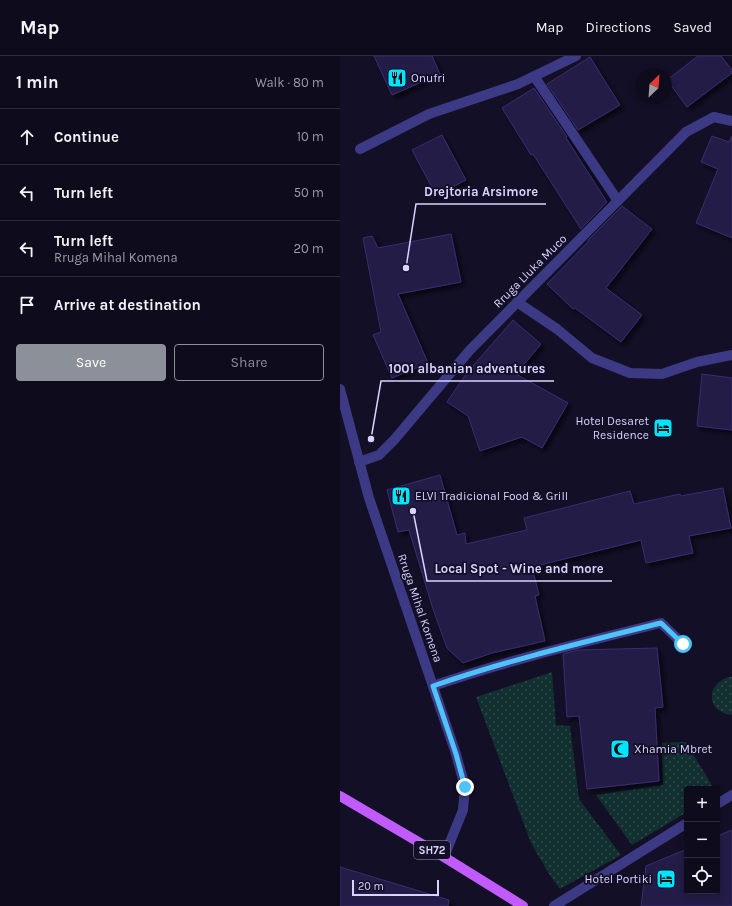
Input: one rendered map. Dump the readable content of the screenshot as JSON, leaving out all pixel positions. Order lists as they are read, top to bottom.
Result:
{
  "streets": {
    "main road": ["SH72"],
    "street": ["Rruga Lluka Muco", "Rruga Mihal Komena"]
  },
  "crossings": [
    ["Rruga Lluka Muco", "Rruga Mihal Komena"],
    ["Rruga Mihal Komena", "SH72"]
  ],
  "places": {
    "restaurant": ["Onufri", "ELVI Tradicional Food & Grill"],
    "other": ["Drejtoria Arsimore", "1001 albanian adventures", "Local Spot - Wine and more"],
    "hotel": ["Hotel Desaret Residence", "Hotel Portiki"],
    "mosque": ["Xhamia Mbret"]
  },
  "scale_bar": "20 m",
  "north": "top right",
  "page": {
    "header": "Map",
    "nav": ["Map", "Directions", "Saved"],
    "heading": ["1 min", "Walk · 80 m"],
    "list": [
      ["Continue", "10 m"],
      ["Turn left", "50 m"],
      ["Turn left", "Rruga Mihal Komena", "20 m"],
      "Arrive at destination"
    ],
    "buttons": ["Save", "Share"],
    "map_buttons": ["+", "−"],
    "scale": "20 m"
  }
}
